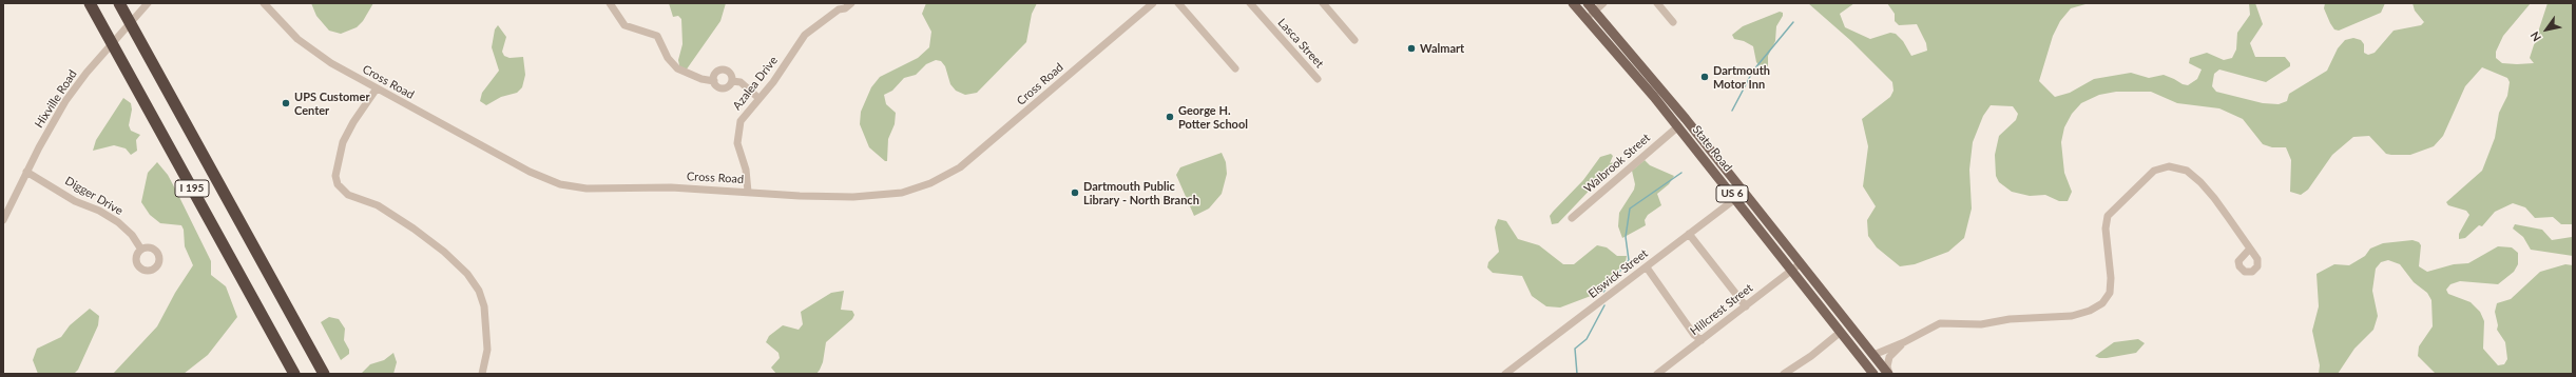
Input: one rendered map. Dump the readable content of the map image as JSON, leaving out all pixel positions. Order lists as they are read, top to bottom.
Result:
{
  "streets": {
    "highway": ["I 195"],
    "main road": ["State Road", "US 6"],
    "street": [
      "Lasca Street",
      "Cross Road",
      "Azalea Drive",
      "Hixville Road",
      "Walbrook Street",
      "Digger Drive",
      "Elswick Street",
      "Hillcrest Street"
    ]
  },
  "crossings": [
    ["Cross Road", "Azalea Drive"],
    ["Hixville Road", "Digger Drive"],
    ["State Road", "Walbrook Street"],
    ["State Road", "Elswick Street"],
    ["State Road", "Hillcrest Street"]
  ],
  "places": [
    "Walmart",
    "Dartmouth Motor Inn",
    "UPS Customer Center",
    "George H. Potter School",
    "Dartmouth Public Library - North Branch"
  ],
  "north": "bottom left"
}
